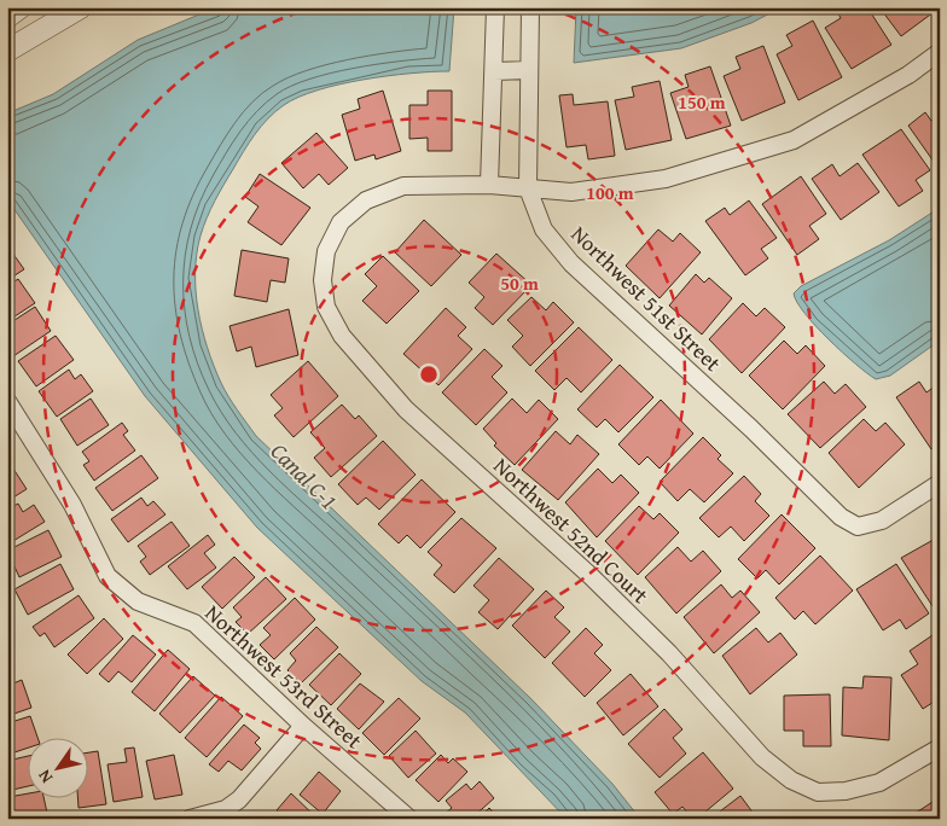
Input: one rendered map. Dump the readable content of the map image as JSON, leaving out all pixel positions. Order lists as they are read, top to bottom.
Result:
{
  "streets": {
    "street": ["Northwest 51st Street", "Northwest 52nd Court", "Northwest 53rd Street"]
  },
  "water": ["Canal C-1"],
  "north": "bottom left",
  "rings": ["150 m", "100 m", "50 m"]
}
